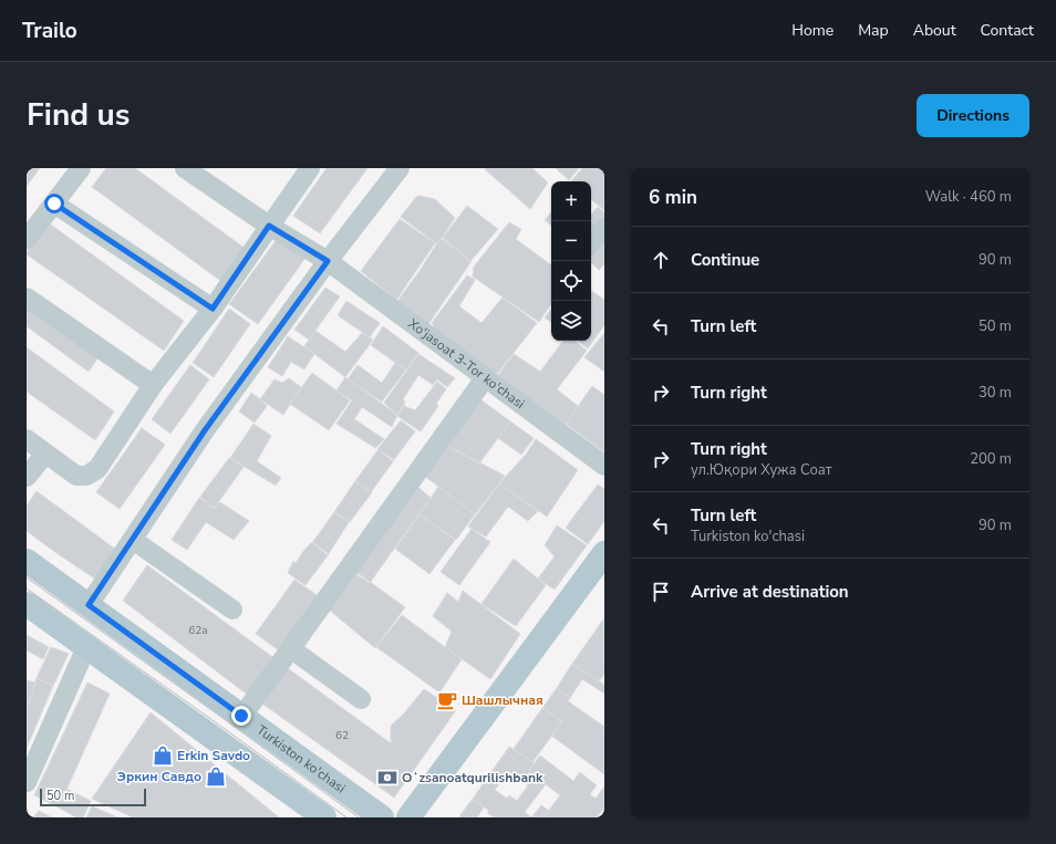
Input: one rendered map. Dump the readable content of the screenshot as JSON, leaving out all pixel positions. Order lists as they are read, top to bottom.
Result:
{
  "streets": {
    "main road": ["Turkiston ko'chasi"],
    "street": ["Xo'jasoat 3-Tor ko'chasi"]
  },
  "places": {
    "cafe": ["Шашлычная"],
    "shop": ["Erkin Savdo", "Эркин Савдо"],
    "bank": ["Oʻzsanoatqurilishbank"]
  },
  "house_numbers": ["62а", "62"],
  "scale_bar": "50 m",
  "page": {
    "header": "Trailo",
    "nav": [
      "Home",
      "Map",
      "About",
      "Contact"
    ],
    "title": "Find us",
    "buttons": "Directions",
    "heading": ["6 min", "Walk · 460 m"],
    "map_buttons": ["+", "−"],
    "list": [
      ["Continue", "90 m"],
      ["Turn left", "50 m"],
      ["Turn right", "30 m"],
      ["Turn right", "ул.Юқори Хужа Соат", "200 m"],
      ["Turn left", "Turkiston ko'chasi", "90 m"],
      "Arrive at destination"
    ],
    "scale": "50 m"
  }
}
